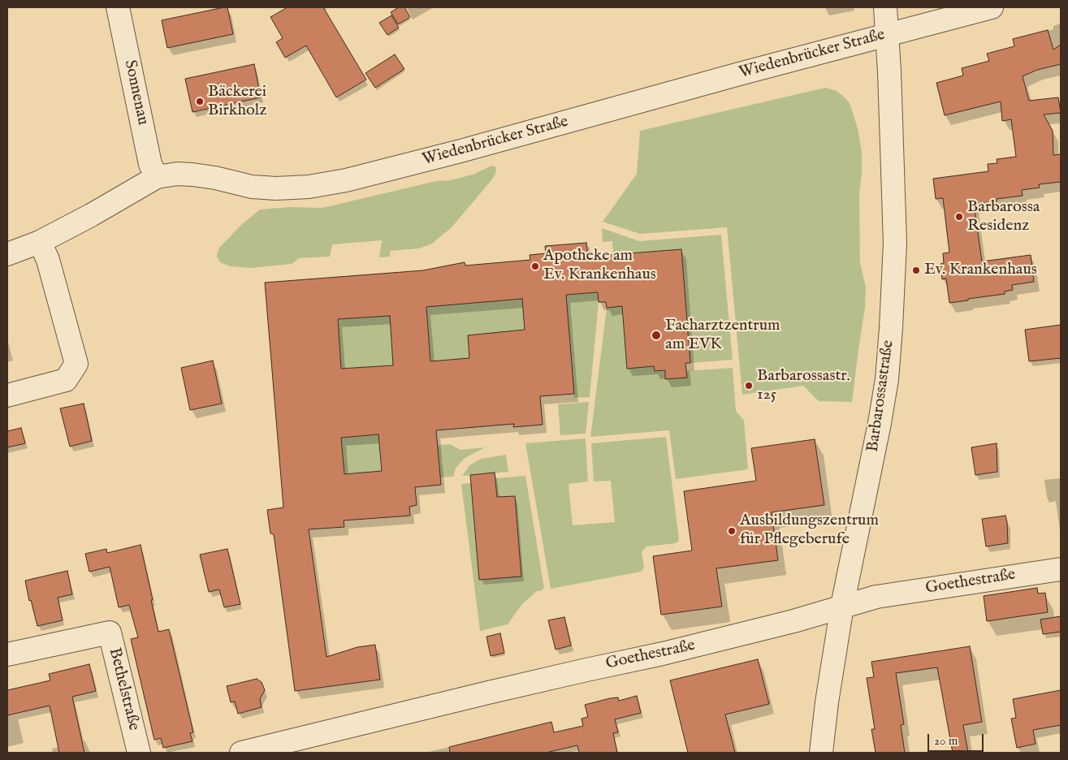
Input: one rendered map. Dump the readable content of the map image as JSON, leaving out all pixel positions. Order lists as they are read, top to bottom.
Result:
{
  "streets": {
    "street": [
      "Wiedenbrücker Straße",
      "Sonnenau",
      "Barbarossastraße",
      "Goethestraße",
      "Bethelstraße"
    ]
  },
  "crossings": [
    ["Wiedenbrücker Straße", "Sonnenau"],
    ["Wiedenbrücker Straße", "Barbarossastraße"],
    ["Barbarossastraße", "Goethestraße"]
  ],
  "places": [
    "Bäckerei Birkholz",
    "Barbarossa Residenz",
    "Apotheke am Ev. Krankenhaus",
    "Ev. Krankenhaus",
    "Facharztzentrum am EVK",
    "Barbarossastr. 125",
    "Ausbildungszentrum für Pflegeberufe"
  ],
  "scale_bar": "20 m"
}
